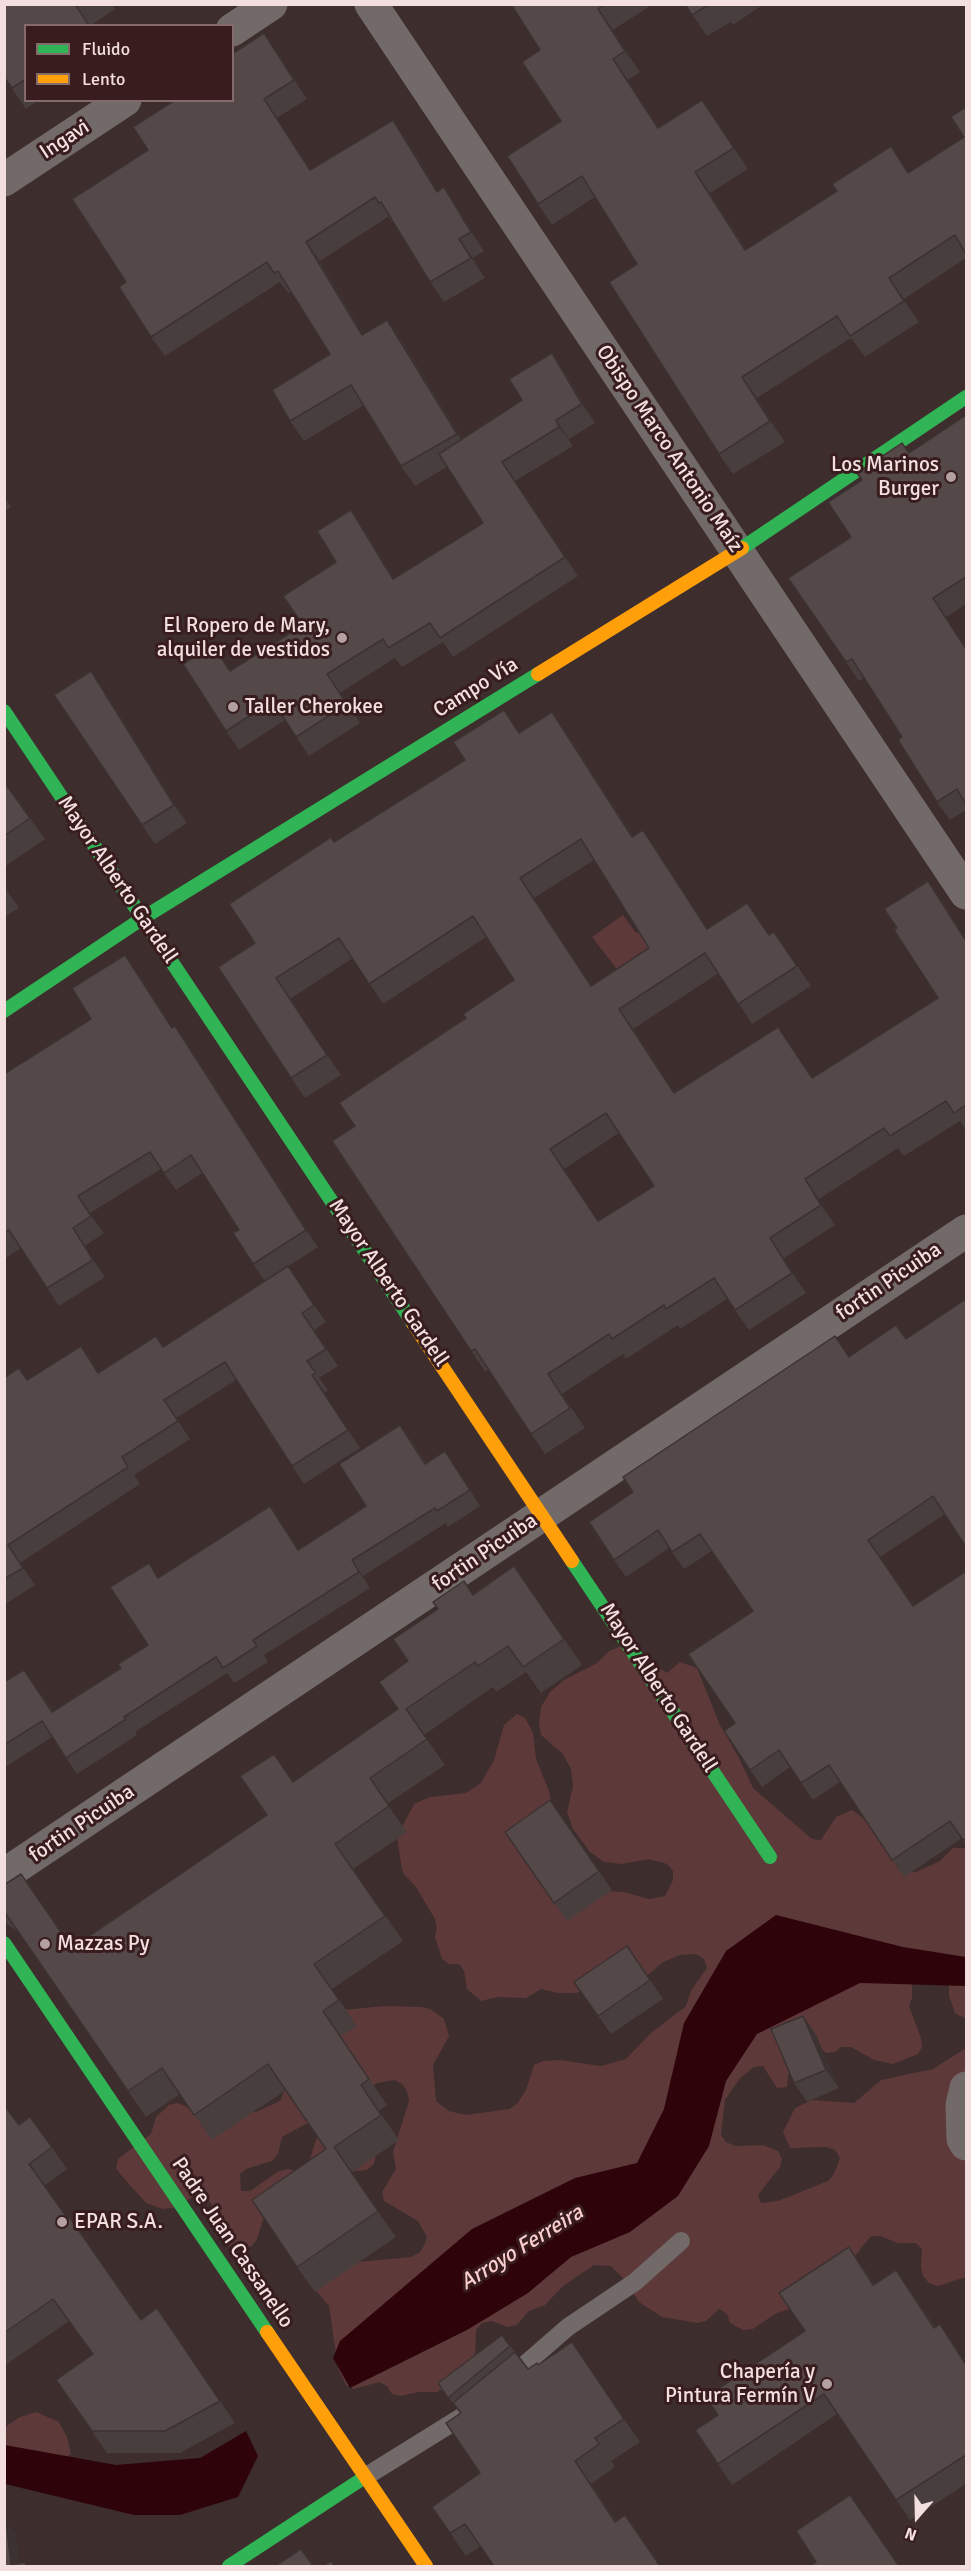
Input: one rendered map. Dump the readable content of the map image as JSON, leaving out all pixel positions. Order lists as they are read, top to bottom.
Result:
{
  "streets": {
    "street": [
      "Ingavi",
      "Obispo Marco Antonio Maíz",
      "Campo Vía",
      "Mayor Alberto Gardell",
      "fortin Picuiba",
      "Padre Juan Cassanello"
    ]
  },
  "crossings": [
    ["Obispo Marco Antonio Maíz", "Campo Vía"],
    ["Campo Vía", "Mayor Alberto Gardell"],
    ["Mayor Alberto Gardell", "fortin Picuiba"]
  ],
  "water": ["Arroyo Ferreira"],
  "places": [
    "Los Marinos Burger",
    "El Ropero de Mary, alquiler de vestidos",
    "Taller Cherokee",
    "Mazzas Py",
    "EPAR S.A.",
    "Chapería y Pintura Fermín V"
  ],
  "legend": ["Fluido", "Lento"],
  "north": "bottom"
}
